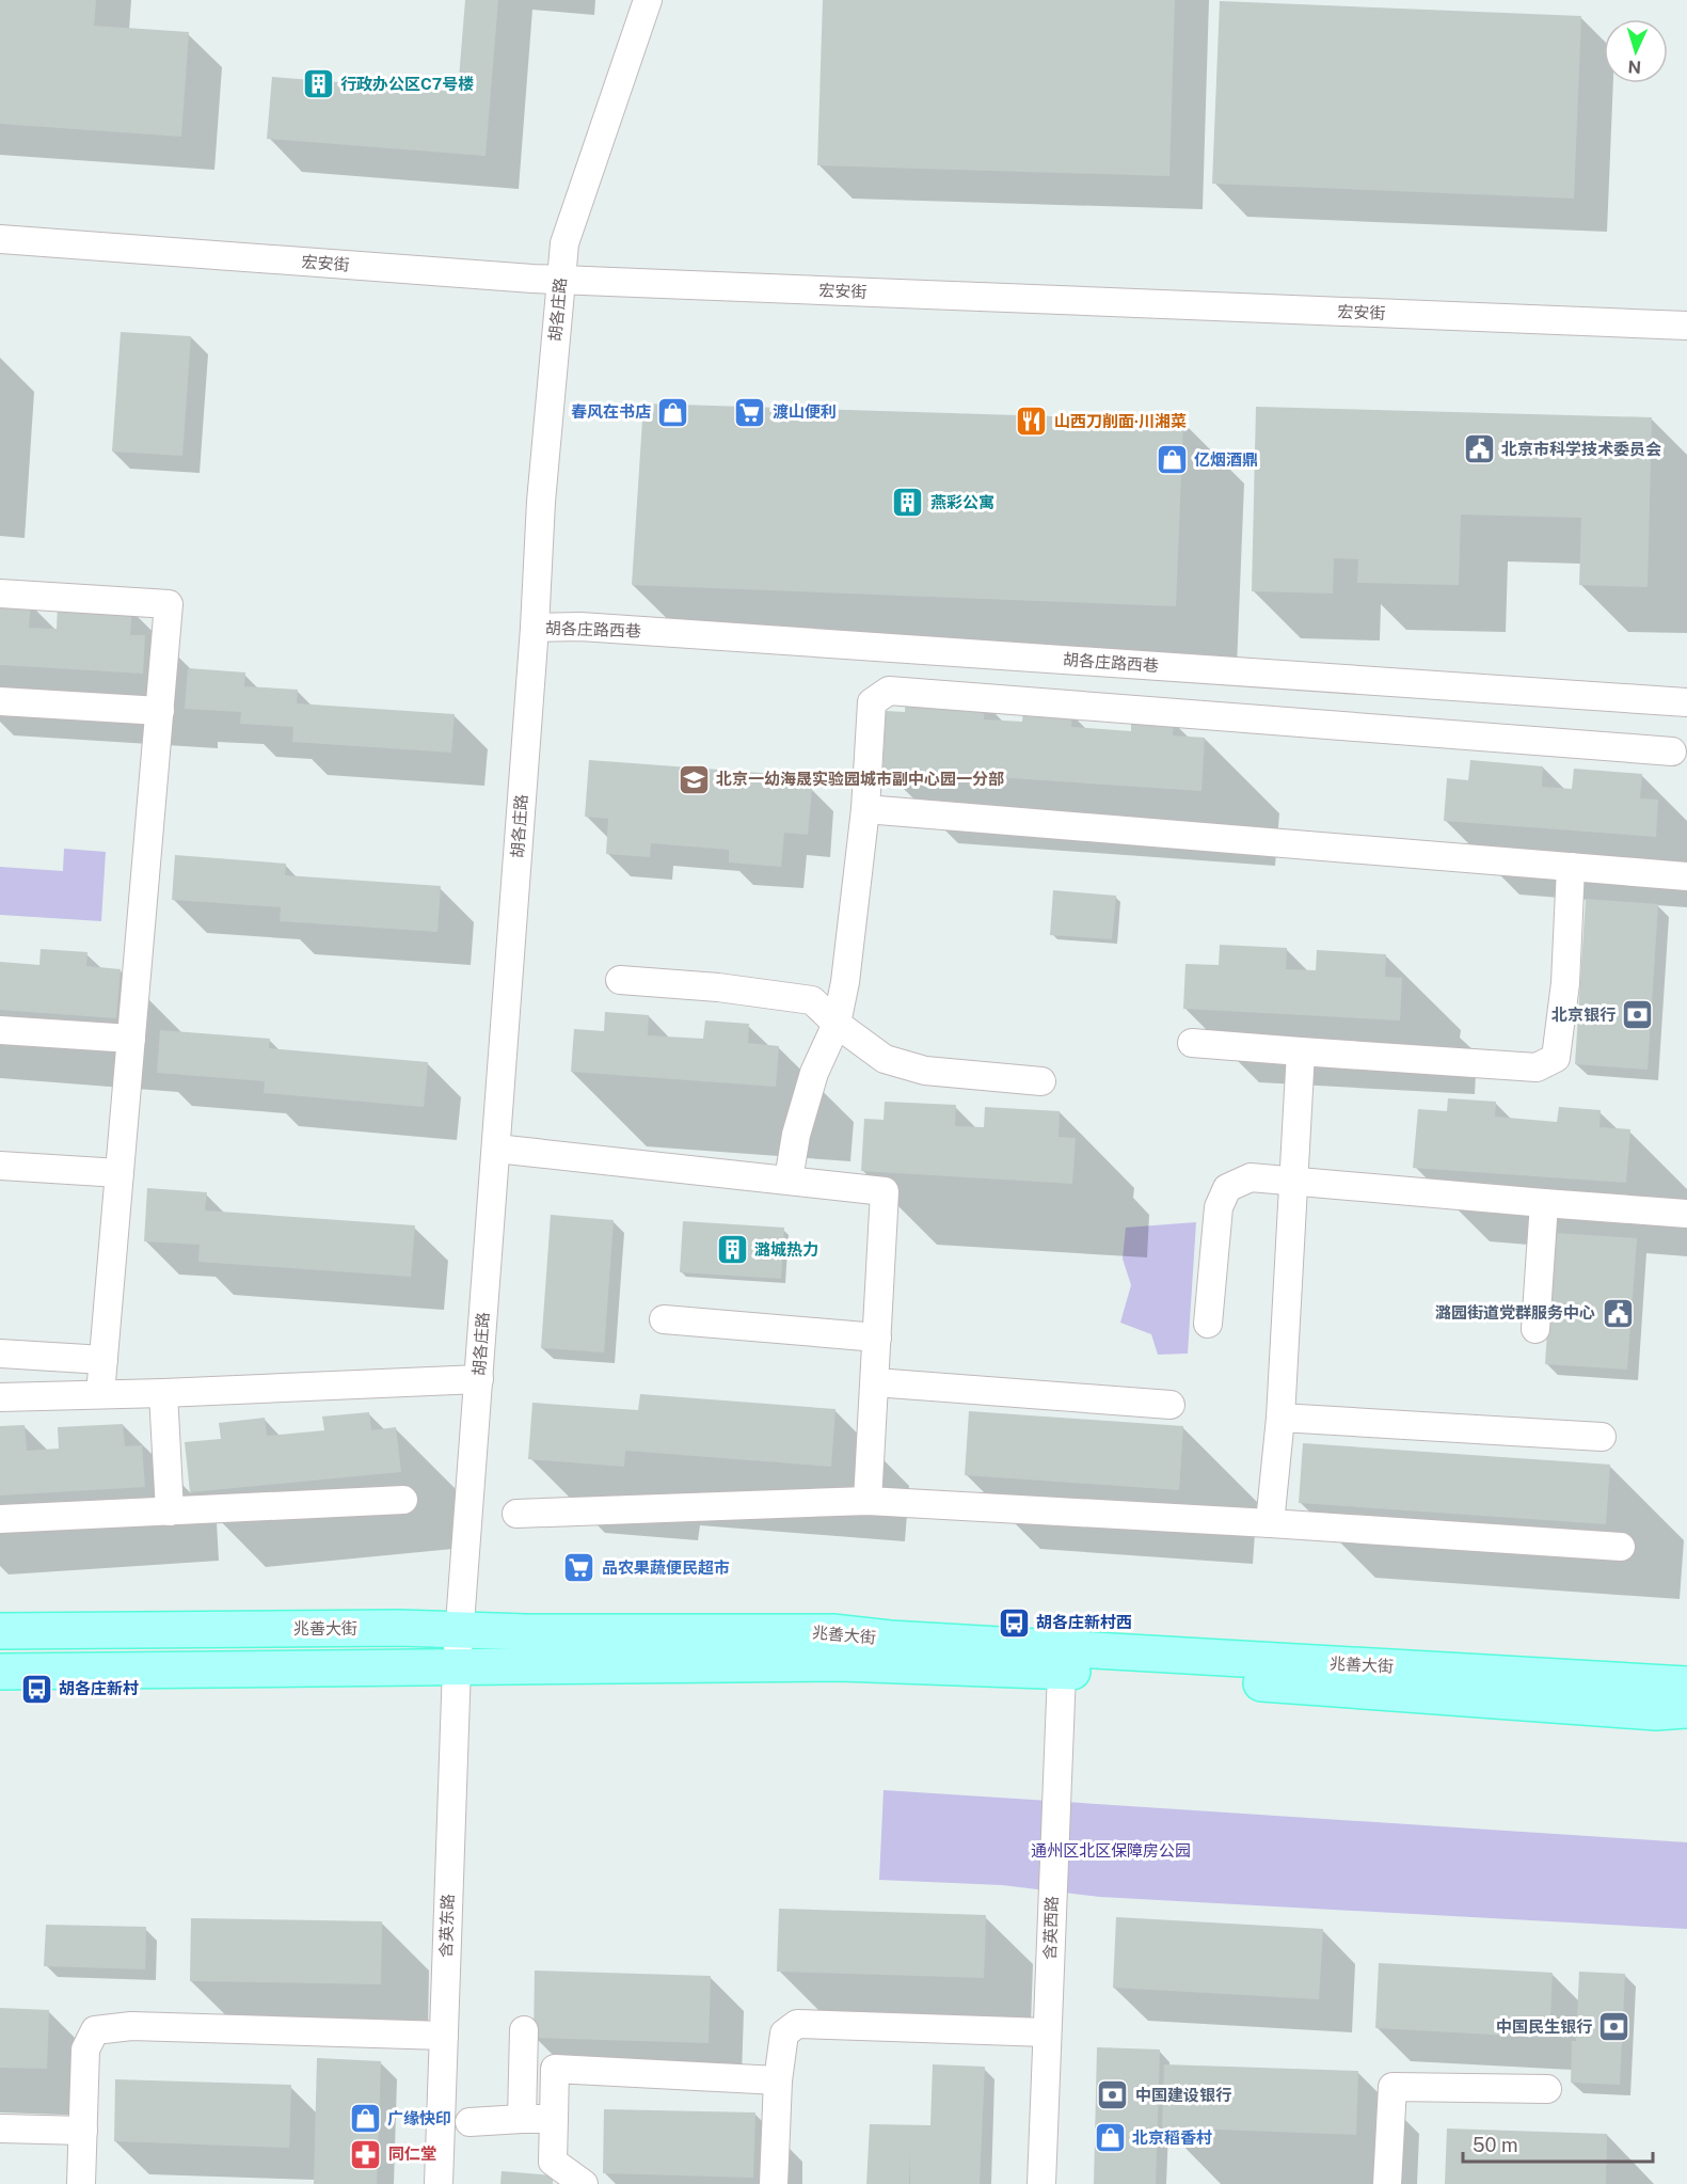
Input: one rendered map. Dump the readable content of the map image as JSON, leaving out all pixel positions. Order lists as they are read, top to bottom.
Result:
{
  "streets": {
    "main road": ["兆善大街"],
    "street": [
      "宏安街",
      "胡各庄路",
      "胡各庄路西巷",
      "含英东路",
      "含英西路"
    ]
  },
  "crossings": [
    ["宏安街", "胡各庄路"],
    ["胡各庄路", "胡各庄路西巷"],
    ["胡各庄路", "兆善大街"],
    ["胡各庄路", "含英东路"],
    ["兆善大街", "含英东路"],
    ["兆善大街", "含英西路"]
  ],
  "parks": ["通州区北区保障房公园"],
  "places": {
    "building": ["行政办公区C7号楼", "燕彩公寓", "潞城热力"],
    "shop": [
      "春风在书店",
      "亿烟酒鼎",
      "广缘快印",
      "北京稻香村"
    ],
    "supermarket": ["渡山便利", "品农果蔬便民超市"],
    "restaurant": ["山西刀削面·川湘菜"],
    "public building": ["北京市科学技术委员会", "潞园街道党群服务中心"],
    "school or university": ["北京一幼海晟实验园城市副中心园一分部"],
    "bank": ["北京银行", "中国民生银行", "中国建设银行"],
    "bus stop": ["胡各庄新村西", "胡各庄新村"],
    "pharmacy": ["同仁堂"]
  },
  "scale_bar": "50 m",
  "north": "bottom"
}
